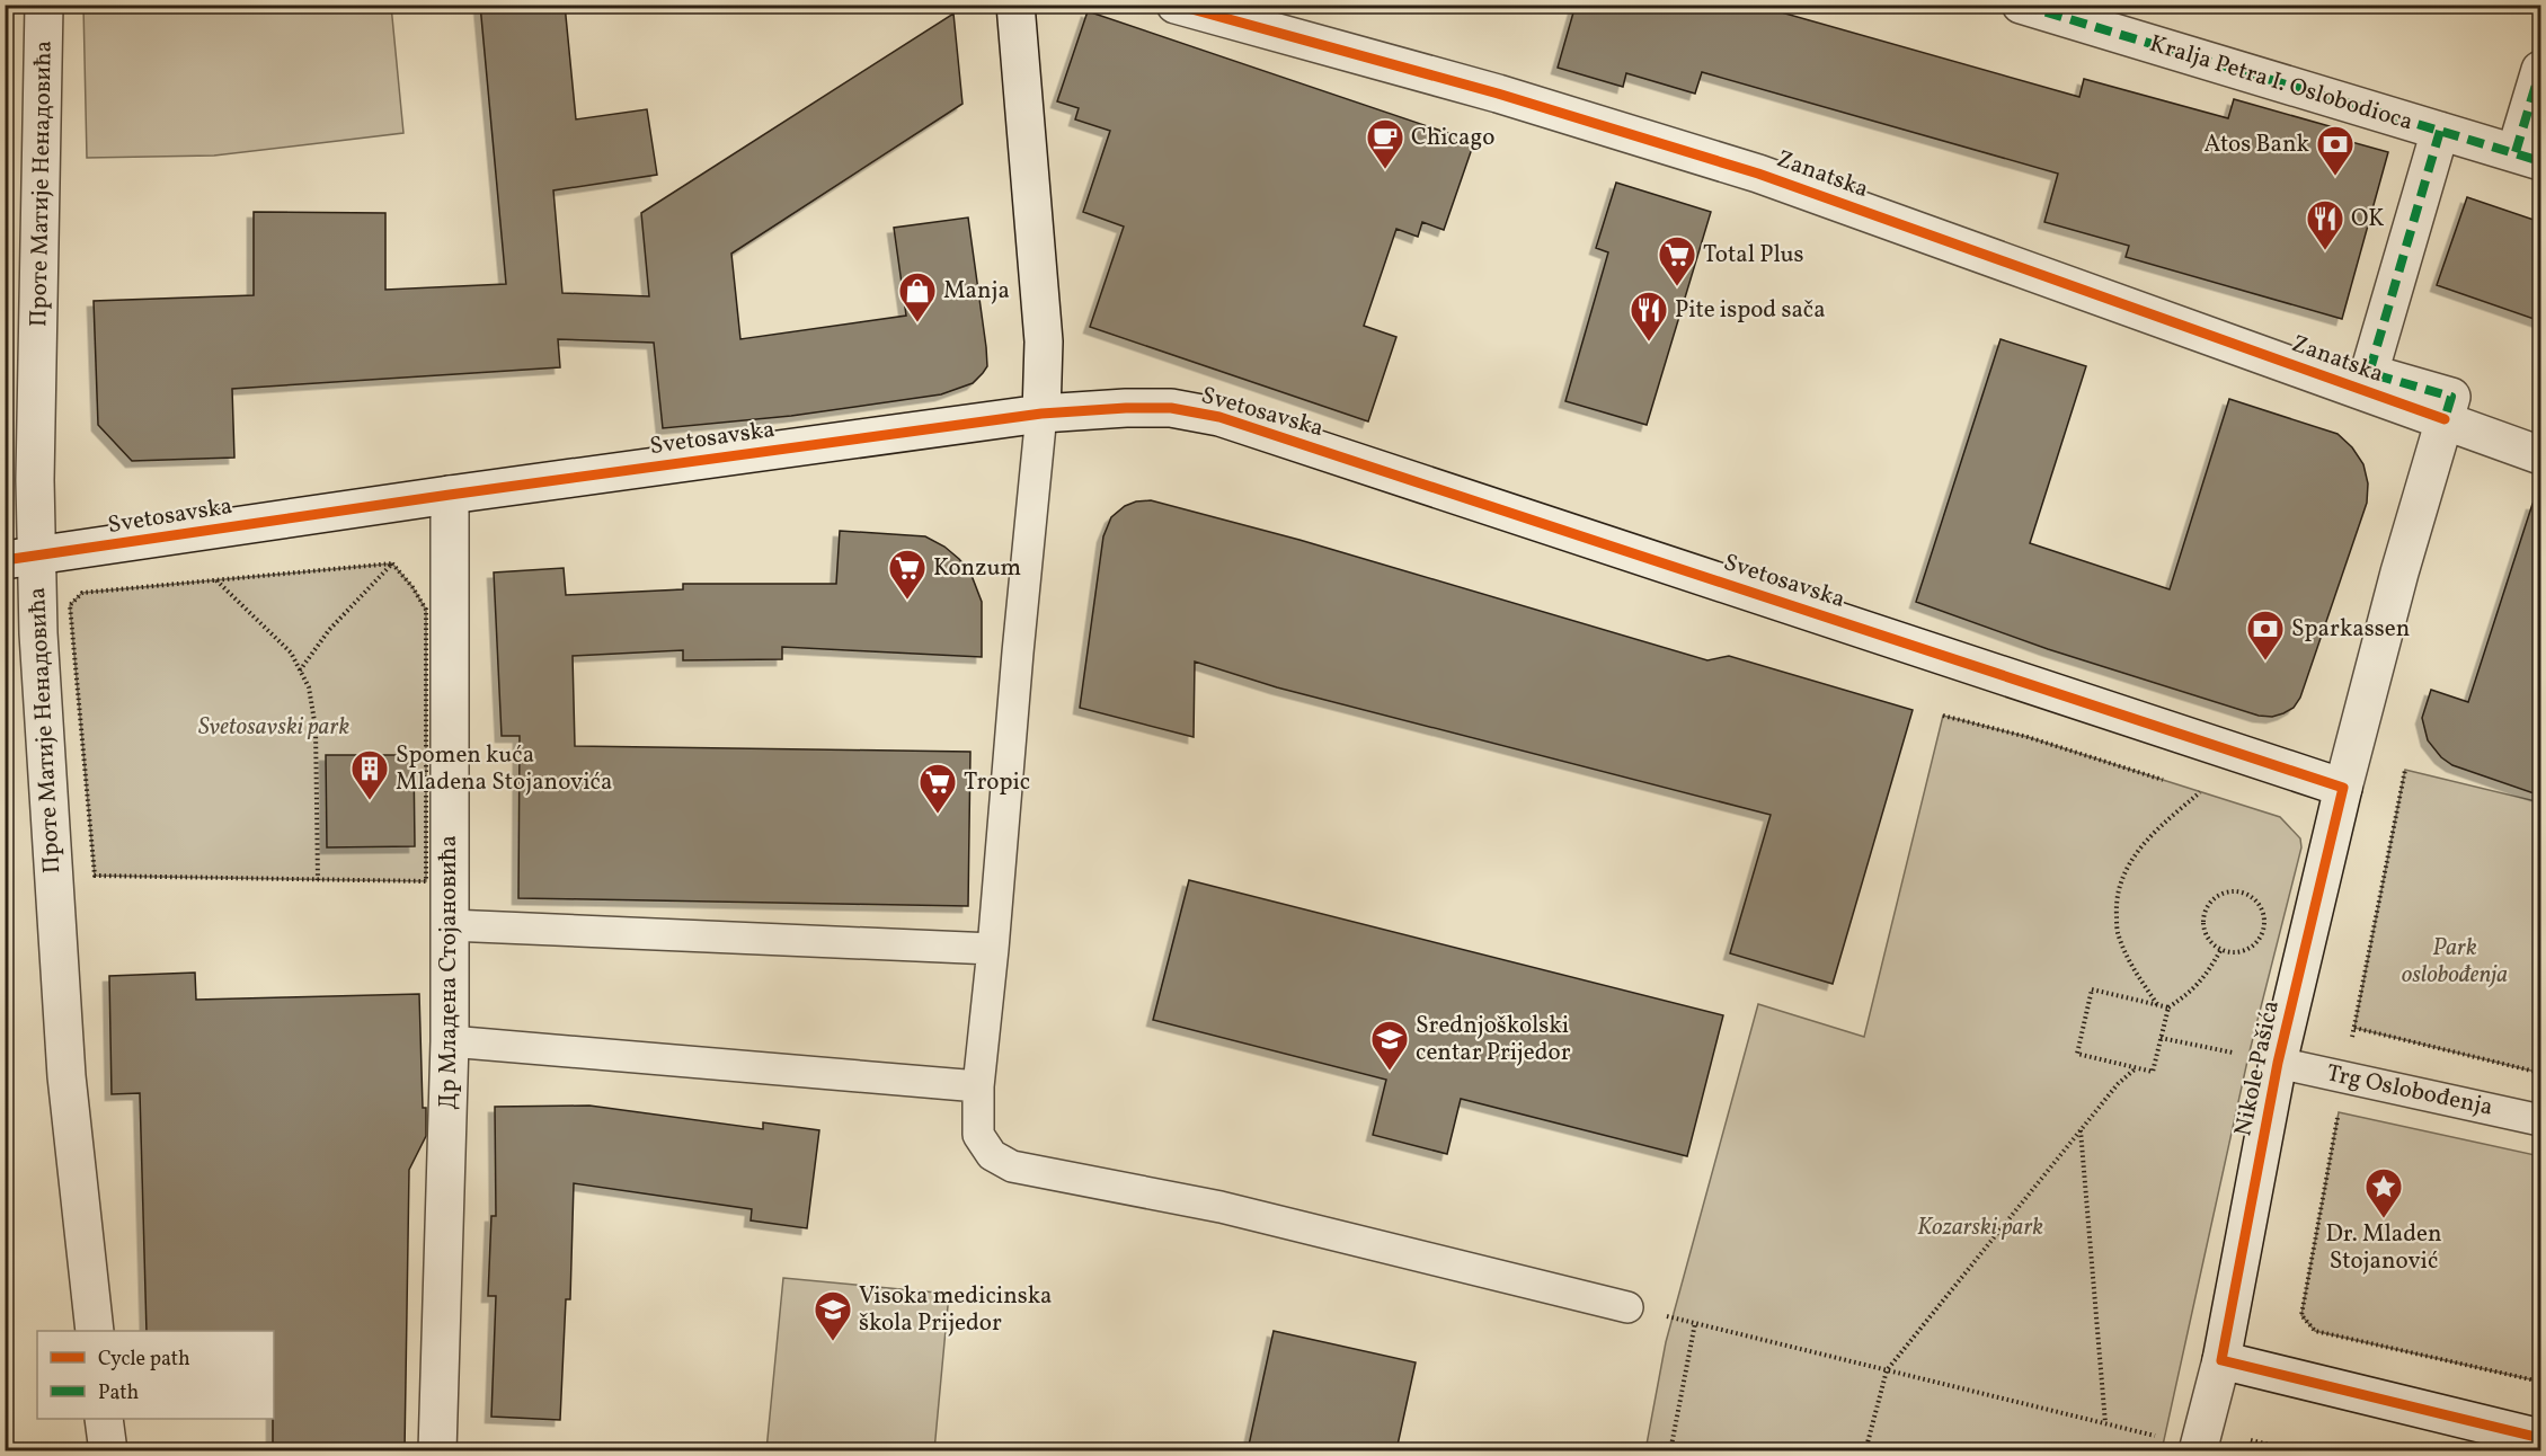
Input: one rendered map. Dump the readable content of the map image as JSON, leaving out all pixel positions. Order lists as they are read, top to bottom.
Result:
{
  "streets": {
    "street": [
      "Kralja Petra I. Oslobodioca",
      "Zanatska",
      "Проте Матије Ненадовића",
      "Svetosavska",
      "Др Младена Стојановића",
      "Nikole Pašića"
    ],
    "lane": ["Trg Oslobođenja"]
  },
  "crossings": [
    ["Zanatska", "Nikole Pašića"],
    ["Проте Матије Ненадовића", "Svetosavska"],
    ["Svetosavska", "Др Младена Стојановића"],
    ["Svetosavska", "Nikole Pašića"],
    ["Nikole Pašića", "Trg Oslobođenja"]
  ],
  "parks": ["Svetosavski park", "Park oslobođenja", "Kozarski park"],
  "places": {
    "cafe": ["Chicago"],
    "bank": ["Atos Bank", "Sparkassen"],
    "restaurant": ["OK", "Pite ispod sača"],
    "supermarket": ["Total Plus", "Konzum", "Tropic"],
    "shop": ["Manja"],
    "building": ["Spomen kuća Mladena Stojanovića"],
    "school or university": ["Srednjoškolski centar Prijedor", "Visoka medicinska škola Prijedor"],
    "place": ["Dr. Mladen Stojanović"]
  },
  "legend": ["Cycle path", "Path"]
}
